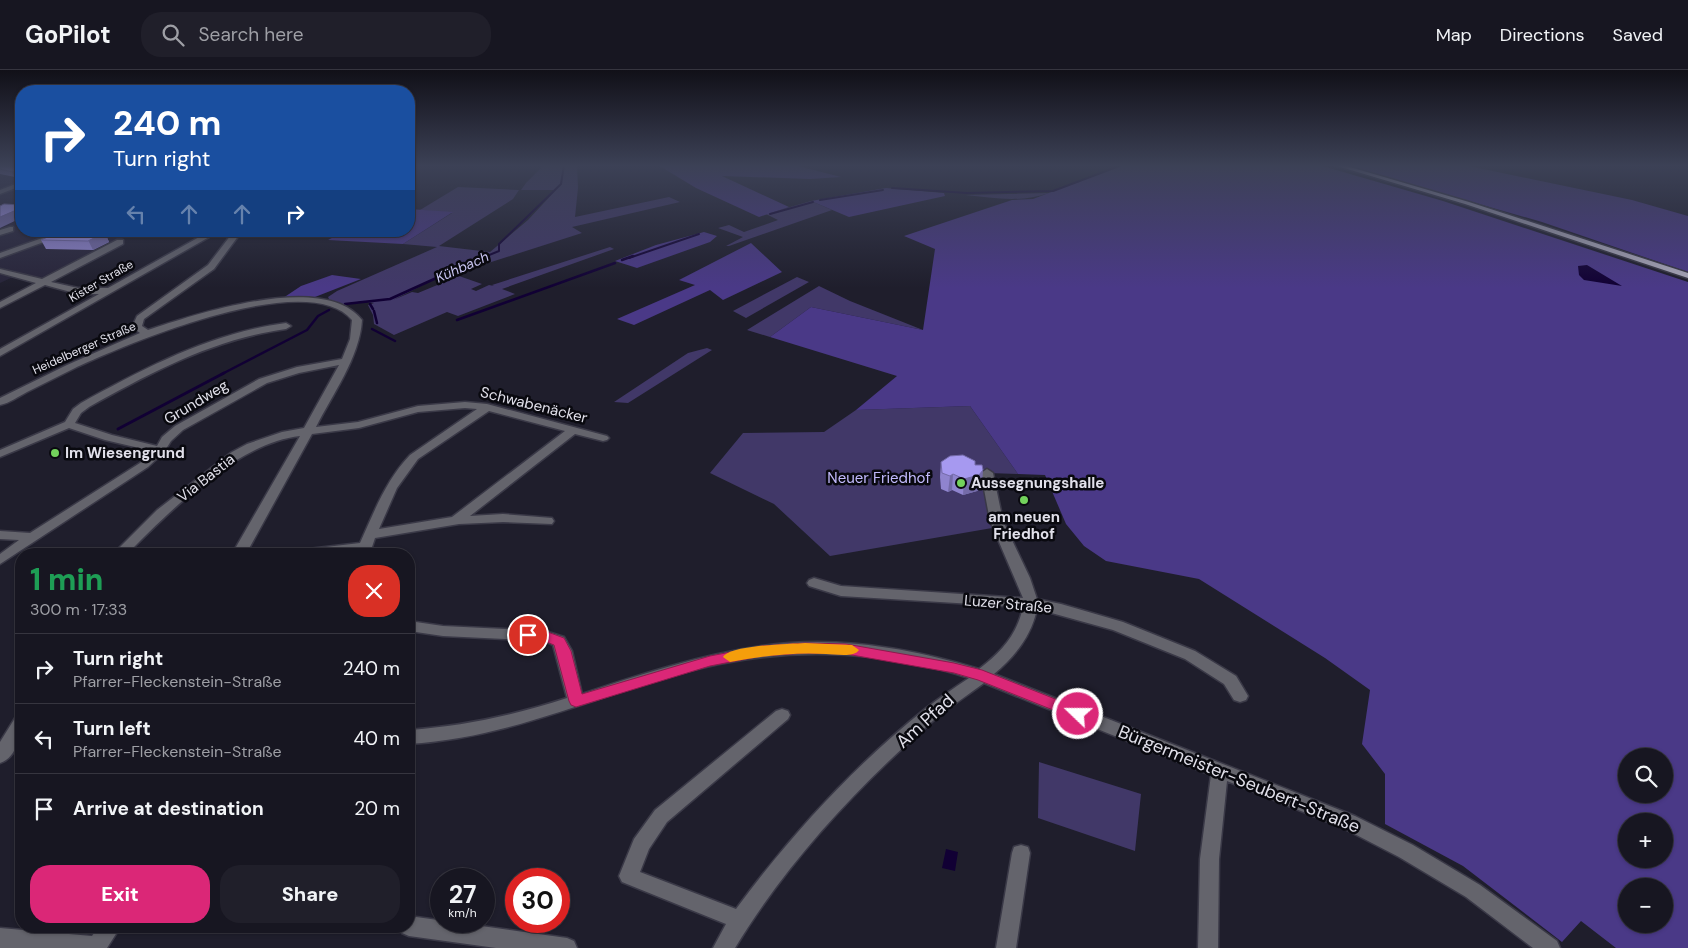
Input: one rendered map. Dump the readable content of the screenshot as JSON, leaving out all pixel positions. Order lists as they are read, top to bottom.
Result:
{
  "streets": {
    "street": [
      "Kister Straße",
      "Heidelberger Straße",
      "Grundweg",
      "Schwabenäcker",
      "Via Bastia",
      "Luzer Straße",
      "Am Pfad",
      "Bürgermeister-Seubert-Straße"
    ]
  },
  "crossings": [
    ["Schwabenäcker", "Via Bastia"],
    ["Luzer Straße", "Am Pfad"],
    ["Am Pfad", "Bürgermeister-Seubert-Straße"]
  ],
  "water": ["Kühbach"],
  "parks": ["Neuer Friedhof"],
  "places": ["Im Wiesengrund", "Aussegnungshalle", "am neuen Friedhof"],
  "page": {
    "header": "GoPilot",
    "search": "Search here",
    "nav": ["Map", "Directions", "Saved"],
    "turn": ["240 m", "Turn right"],
    "heading": ["1 min", "300 m · 17:33"],
    "list": [
      {
        "name": "Turn right",
        "note": "Pfarrer-Fleckenstein-Straße",
        "value": "240 m"
      },
      {
        "name": "Turn left",
        "note": "Pfarrer-Fleckenstein-Straße",
        "value": "40 m"
      },
      {
        "name": "Arrive at destination",
        "value": "20 m"
      }
    ],
    "map_buttons": ["+", "−"],
    "buttons": ["Exit", "Share"],
    "speed": "27 km/h",
    "limit": "30"
  }
}
